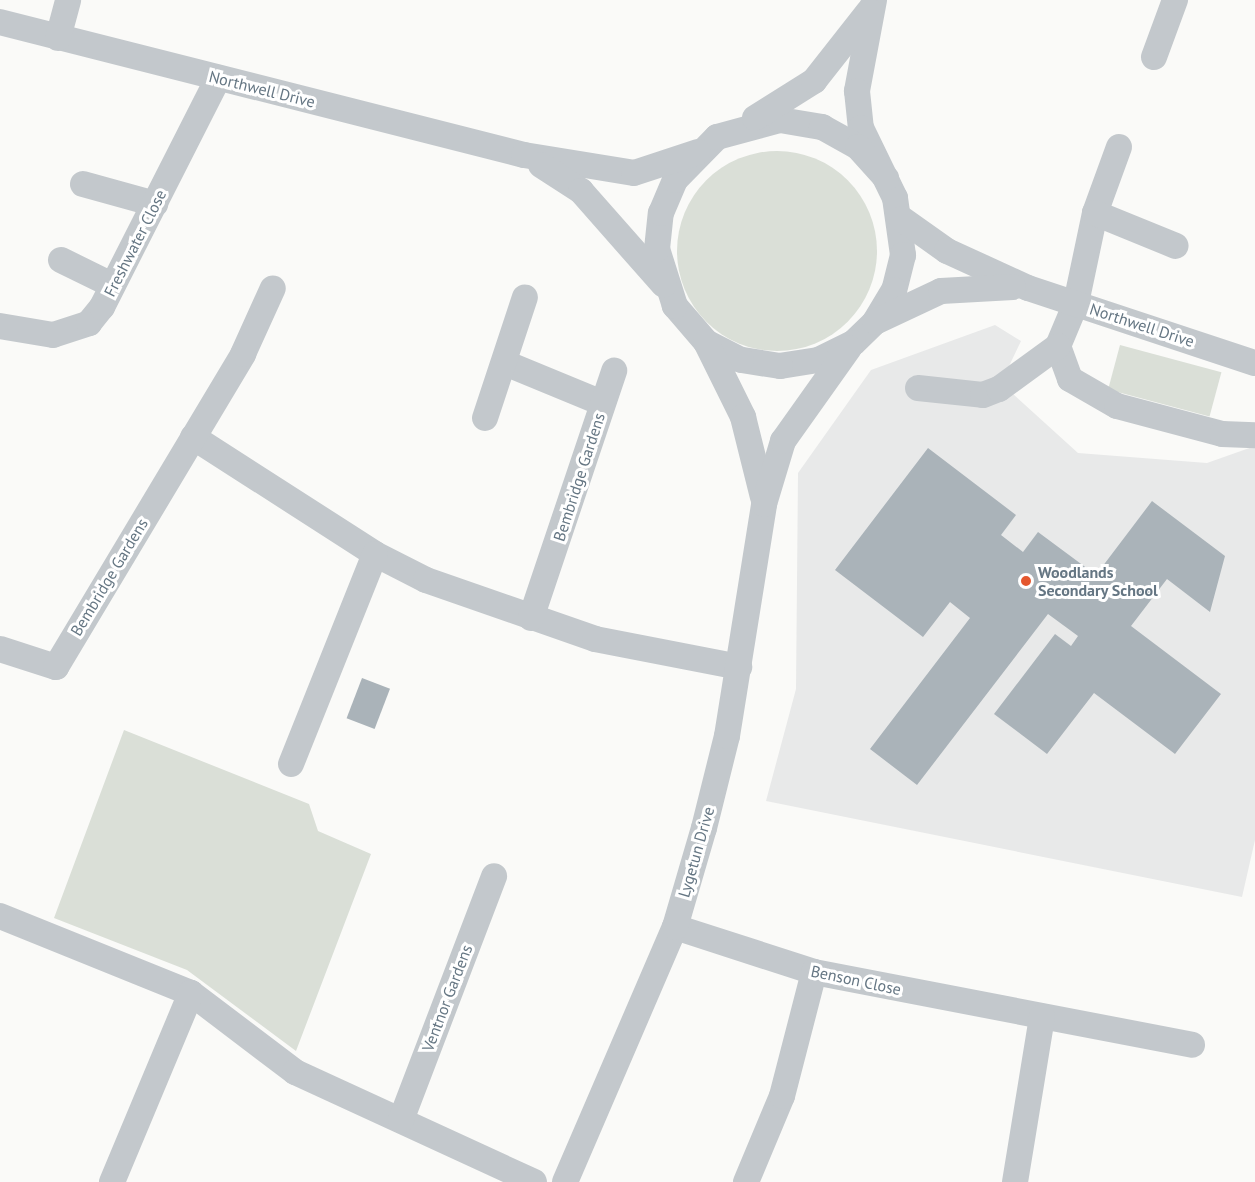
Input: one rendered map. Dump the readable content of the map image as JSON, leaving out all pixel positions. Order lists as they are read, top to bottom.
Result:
{
  "streets": {
    "street": [
      "Northwell Drive",
      "Freshwater Close",
      "Bembridge Gardens",
      "Lygetun Drive",
      "Benson Close",
      "Ventnor Gardens"
    ]
  },
  "crossings": [
    ["Northwell Drive", "Freshwater Close"],
    ["Lygetun Drive", "Benson Close"]
  ],
  "places": ["Woodlands Secondary School"]
}
